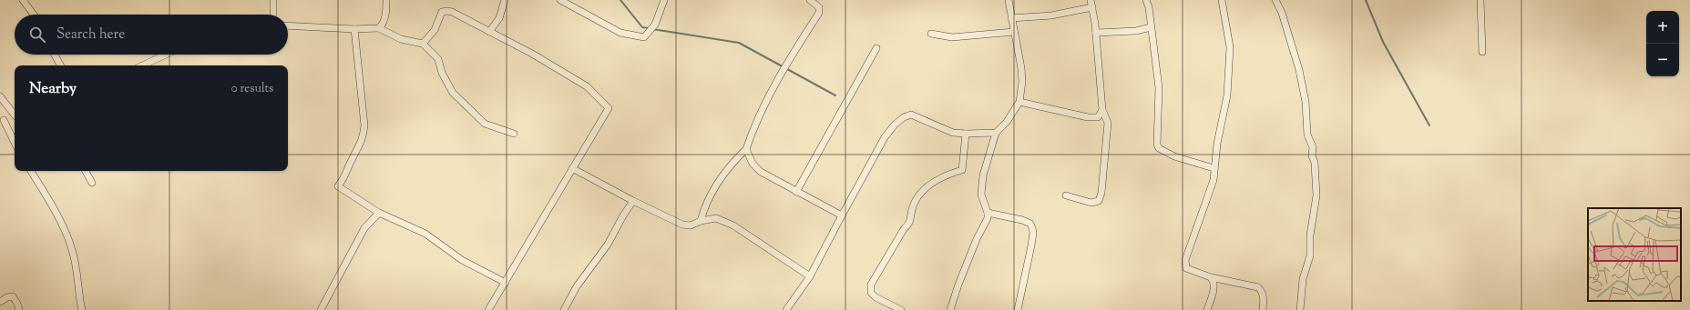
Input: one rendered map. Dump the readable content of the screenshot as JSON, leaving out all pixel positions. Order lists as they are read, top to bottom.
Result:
{
  "page": {
    "map_buttons": ["+", "−"],
    "search": "Search here",
    "heading": ["Nearby", "0 results"]
  }
}
